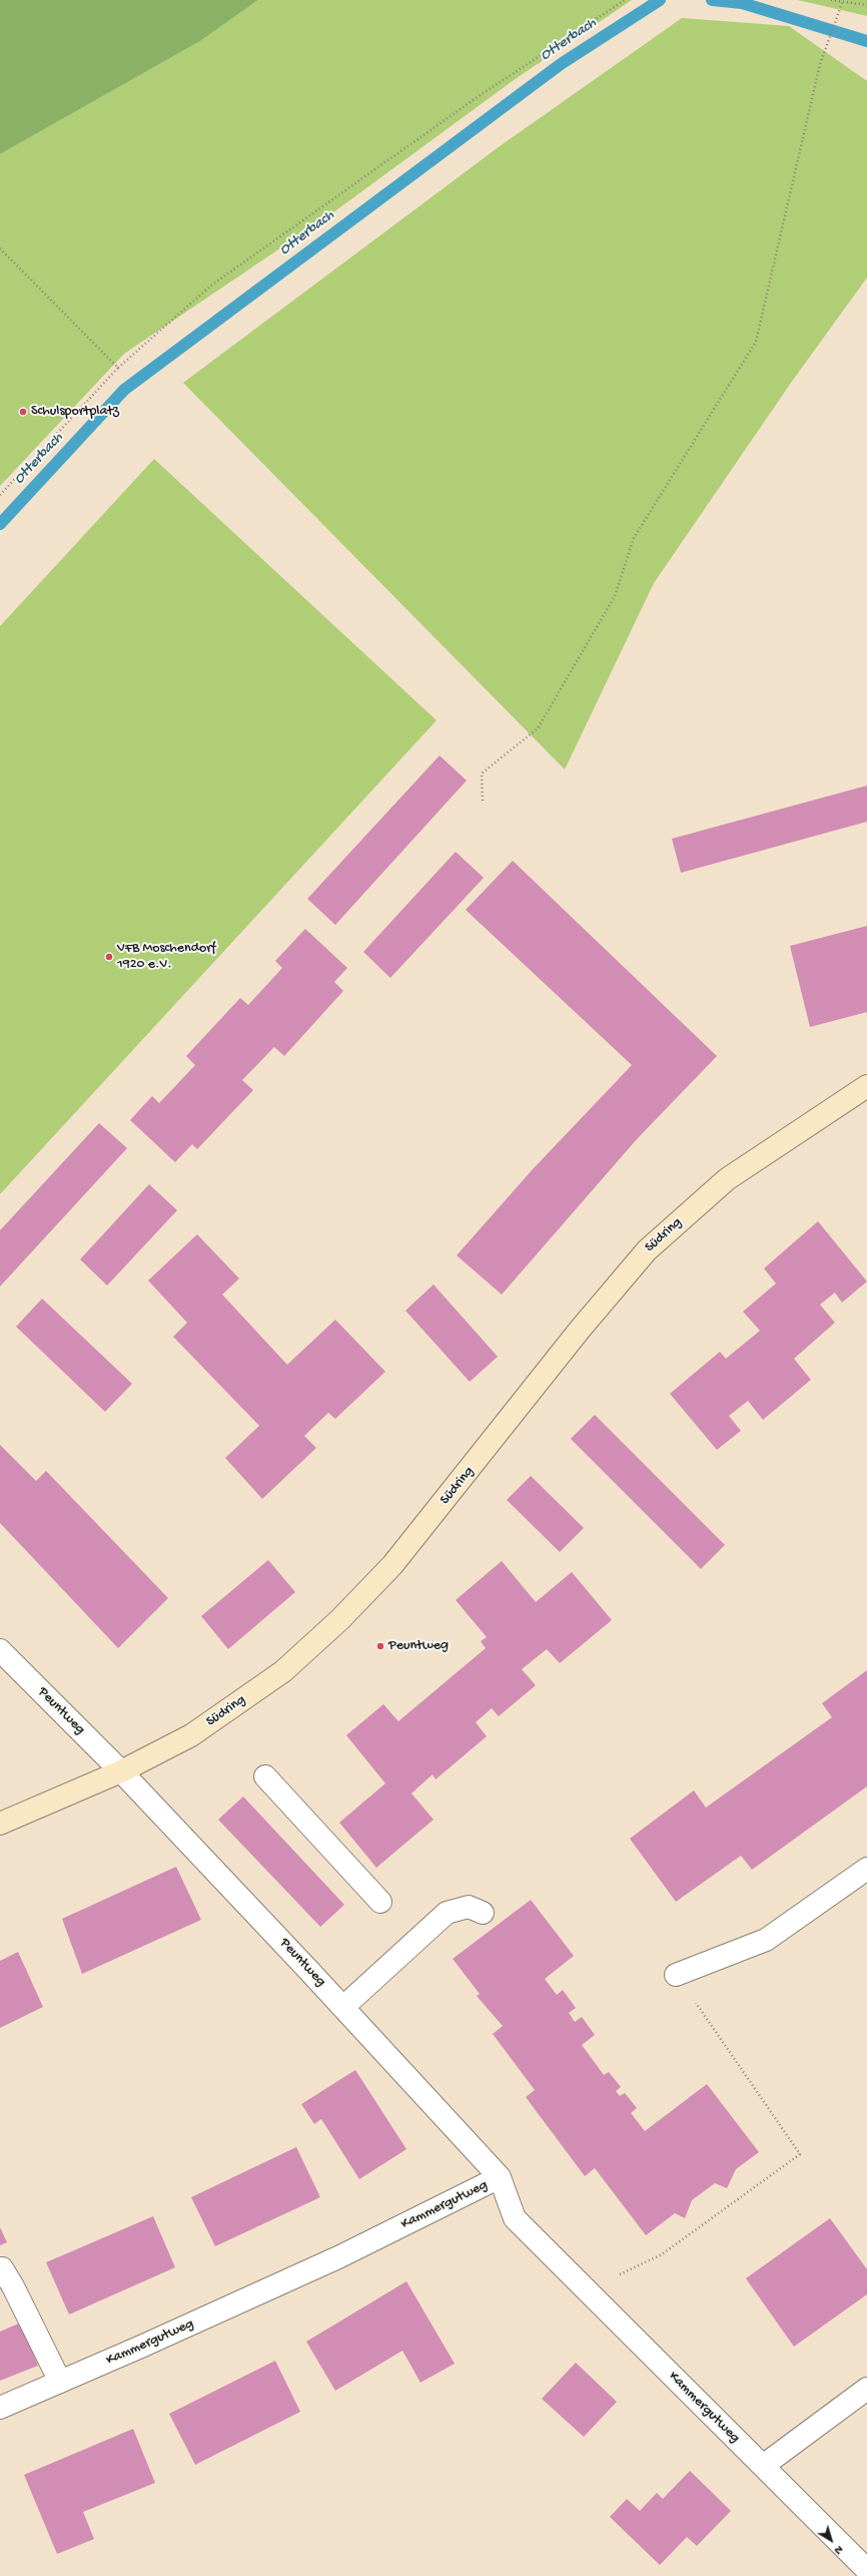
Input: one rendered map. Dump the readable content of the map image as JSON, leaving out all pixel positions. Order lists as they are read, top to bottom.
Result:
{
  "streets": {
    "street": ["Südring", "Peuntweg", "Kammergutweg"]
  },
  "crossings": [
    ["Südring", "Peuntweg"],
    ["Peuntweg", "Kammergutweg"]
  ],
  "water": ["Otterbach"],
  "places": ["Schulsportplatz", "VFB Moschendorf 1920 e.V.", "Peuntweg"],
  "north": "bottom right"
}
